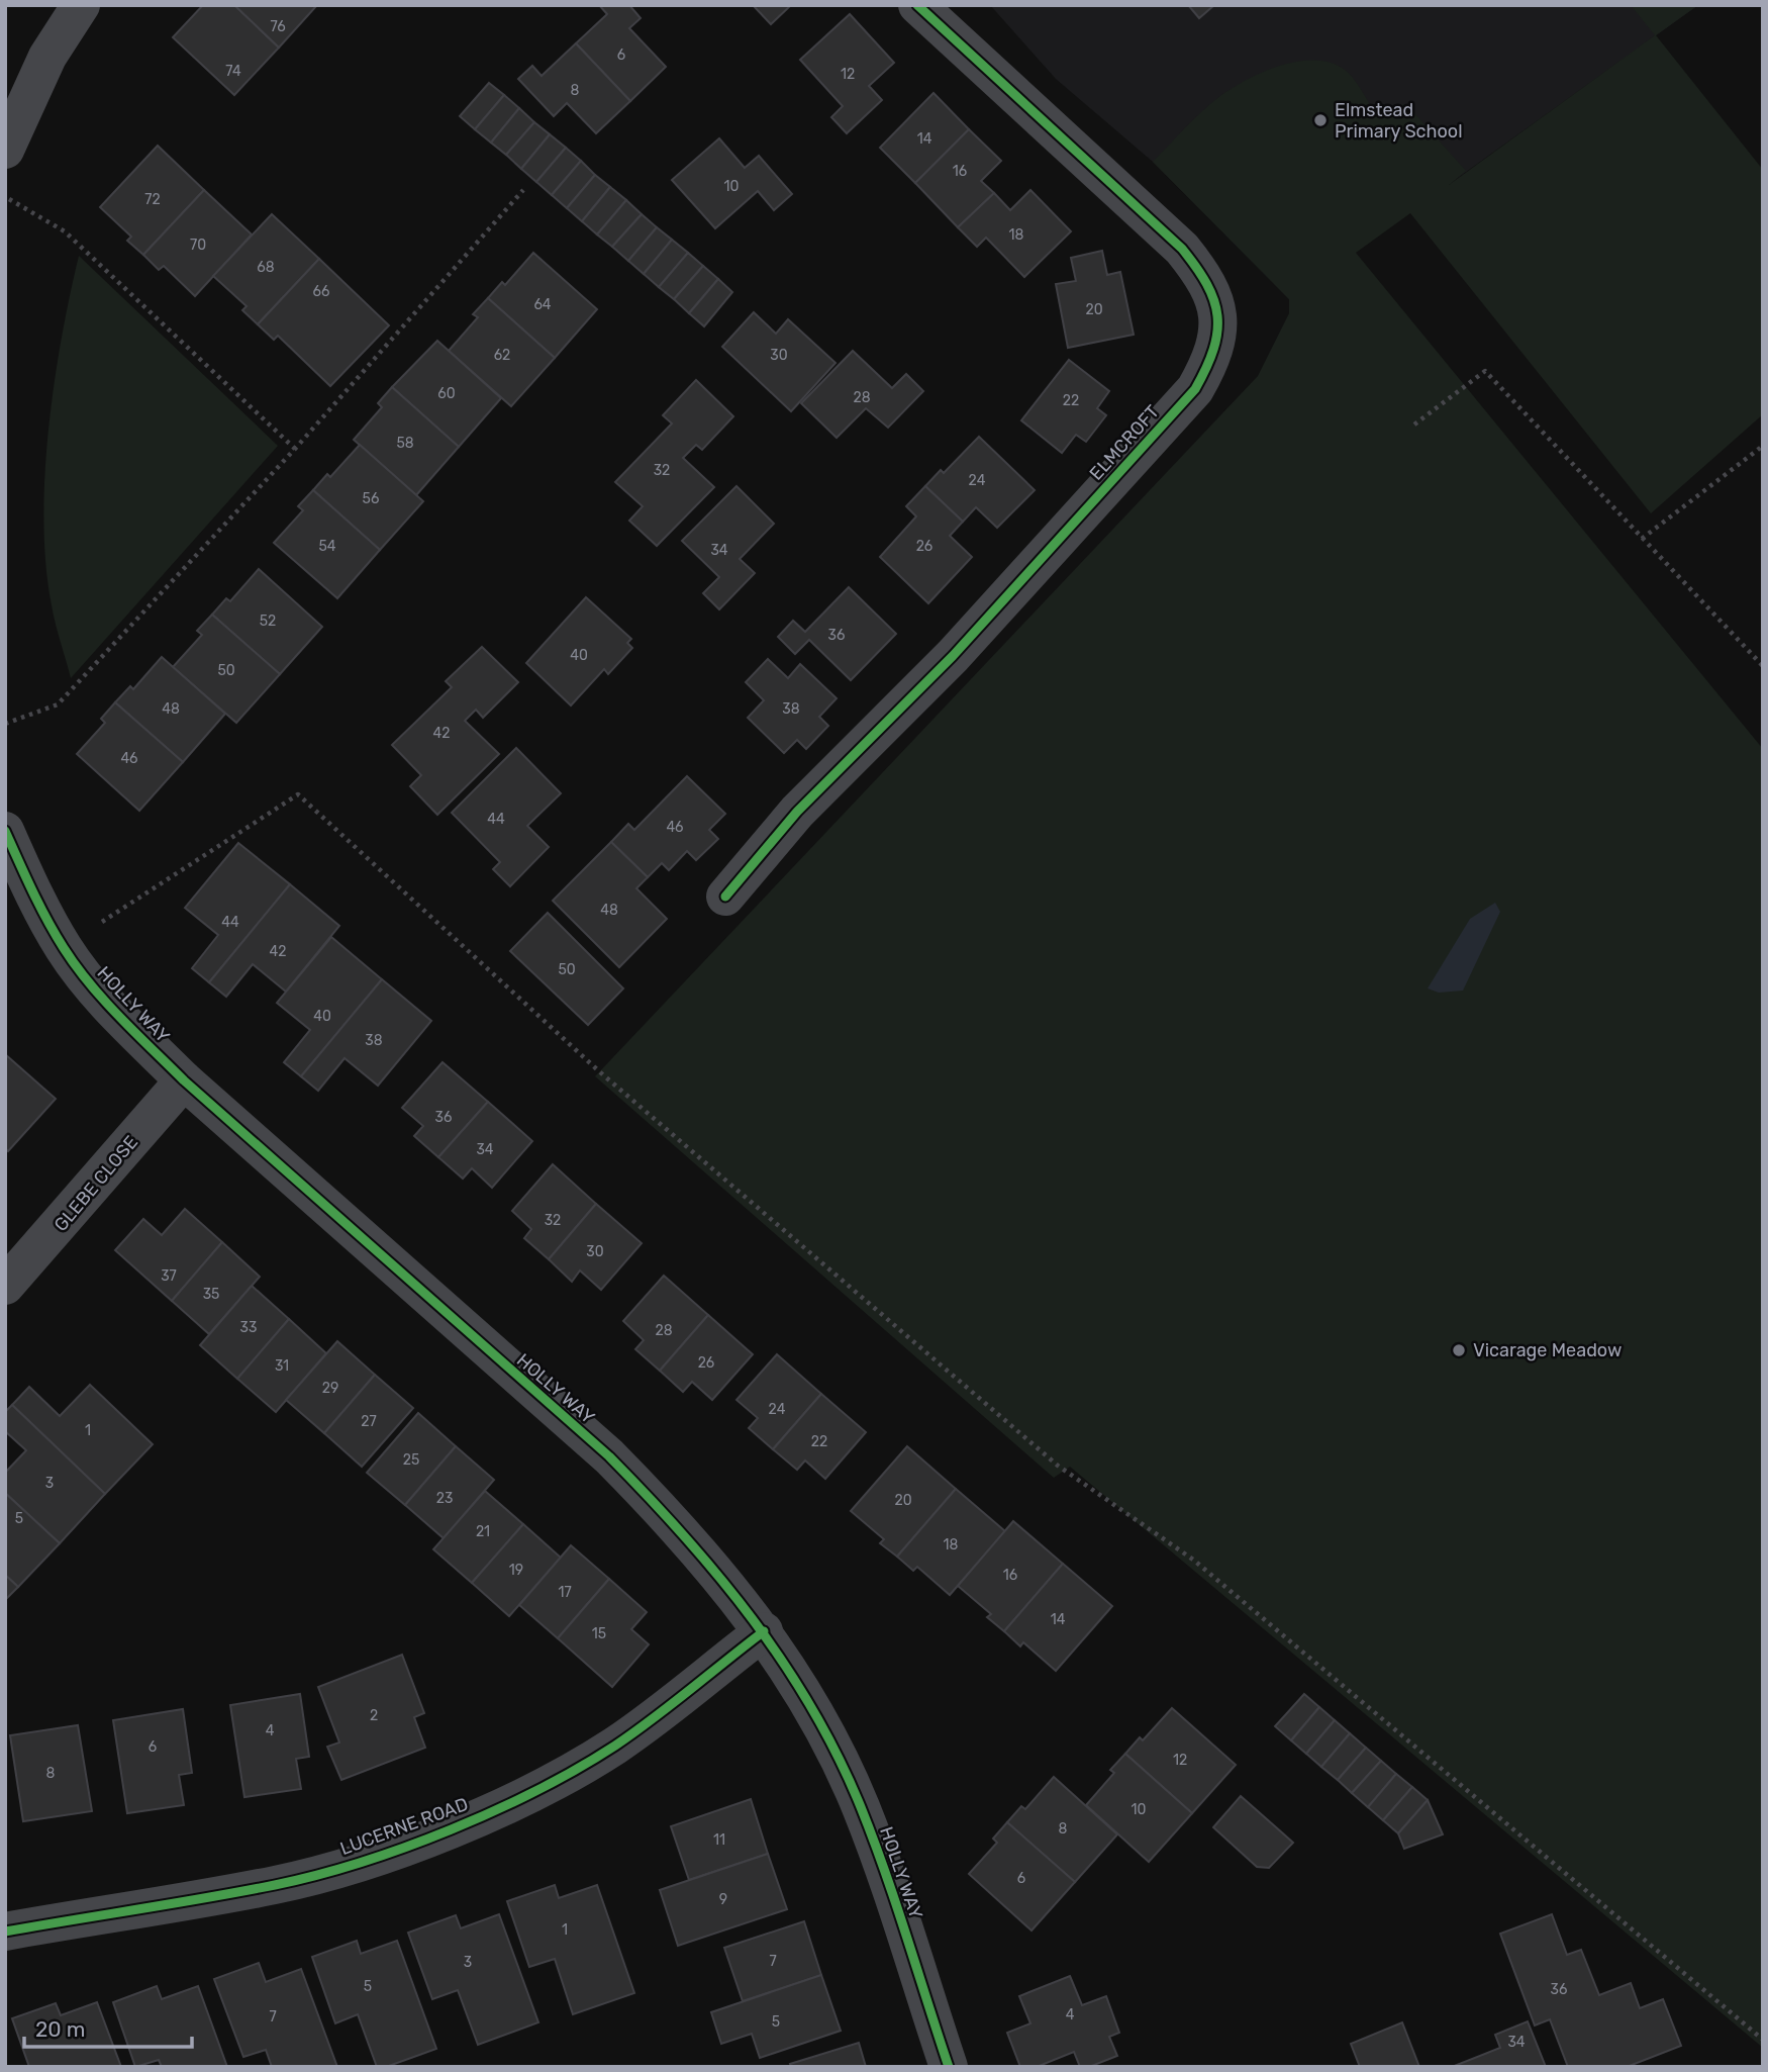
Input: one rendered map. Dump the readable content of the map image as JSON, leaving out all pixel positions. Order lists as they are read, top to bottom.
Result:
{
  "streets": {
    "street": [
      "ELMCROFT",
      "HOLLY WAY",
      "GLEBE CLOSE",
      "LUCERNE ROAD"
    ]
  },
  "crossings": [
    ["HOLLY WAY", "GLEBE CLOSE"],
    ["HOLLY WAY", "LUCERNE ROAD"]
  ],
  "places": ["Elmstead Primary School", "Vicarage Meadow"],
  "house_numbers": [
    "76",
    "6",
    "74",
    "12",
    "8",
    "14",
    "16",
    "10",
    "72",
    "18",
    "70",
    "68",
    "66",
    "64",
    "20",
    "62",
    "30",
    "60",
    "28",
    "22",
    "58",
    "32",
    "24",
    "56",
    "54",
    "26",
    "34",
    "52",
    "36",
    "40",
    "50",
    "48",
    "38",
    "42",
    "46",
    "44",
    "46",
    "48",
    "44",
    "42",
    "50",
    "40",
    "38",
    "36",
    "34",
    "32",
    "30",
    "37",
    "35",
    "33",
    "28",
    "26",
    "31",
    "29",
    "24",
    "27",
    "1",
    "22",
    "25",
    "3",
    "23",
    "20",
    "5",
    "21",
    "18",
    "19",
    "16",
    "17",
    "14",
    "15",
    "2",
    "4",
    "6",
    "12",
    "8",
    "10",
    "8",
    "11",
    "6",
    "9",
    "1",
    "7",
    "3",
    "5",
    "36",
    "4",
    "7",
    "5",
    "34"
  ],
  "scale_bar": "20 m"
}
